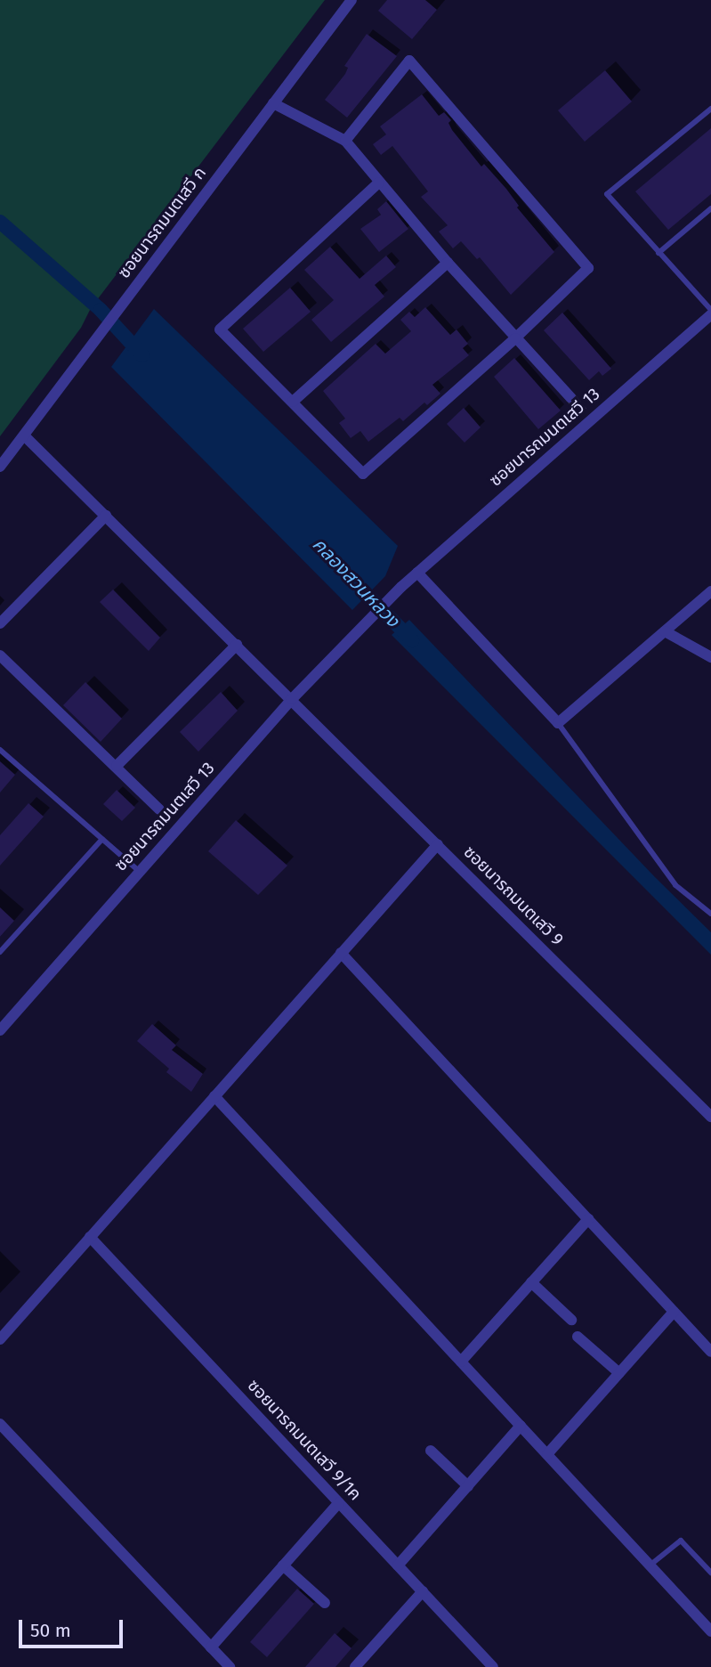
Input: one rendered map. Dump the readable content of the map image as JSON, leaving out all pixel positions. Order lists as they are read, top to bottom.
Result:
{
  "streets": {
    "street": [
      "ซอยนารถมนตเสวี ก",
      "ซอยนารถมนตเสวี 13",
      "ซอยนารถมนตเสวี 9",
      "ซอยนารถมนตเสวี 9/1ค"
    ]
  },
  "crossings": [
    ["ซอยนารถมนตเสวี ก", "ซอยนารถมนตเสวี 9"],
    ["ซอยนารถมนตเสวี 13", "ซอยนารถมนตเสวี 9"]
  ],
  "water": ["คลองสวนหลวง"],
  "scale_bar": "50 m"
}
